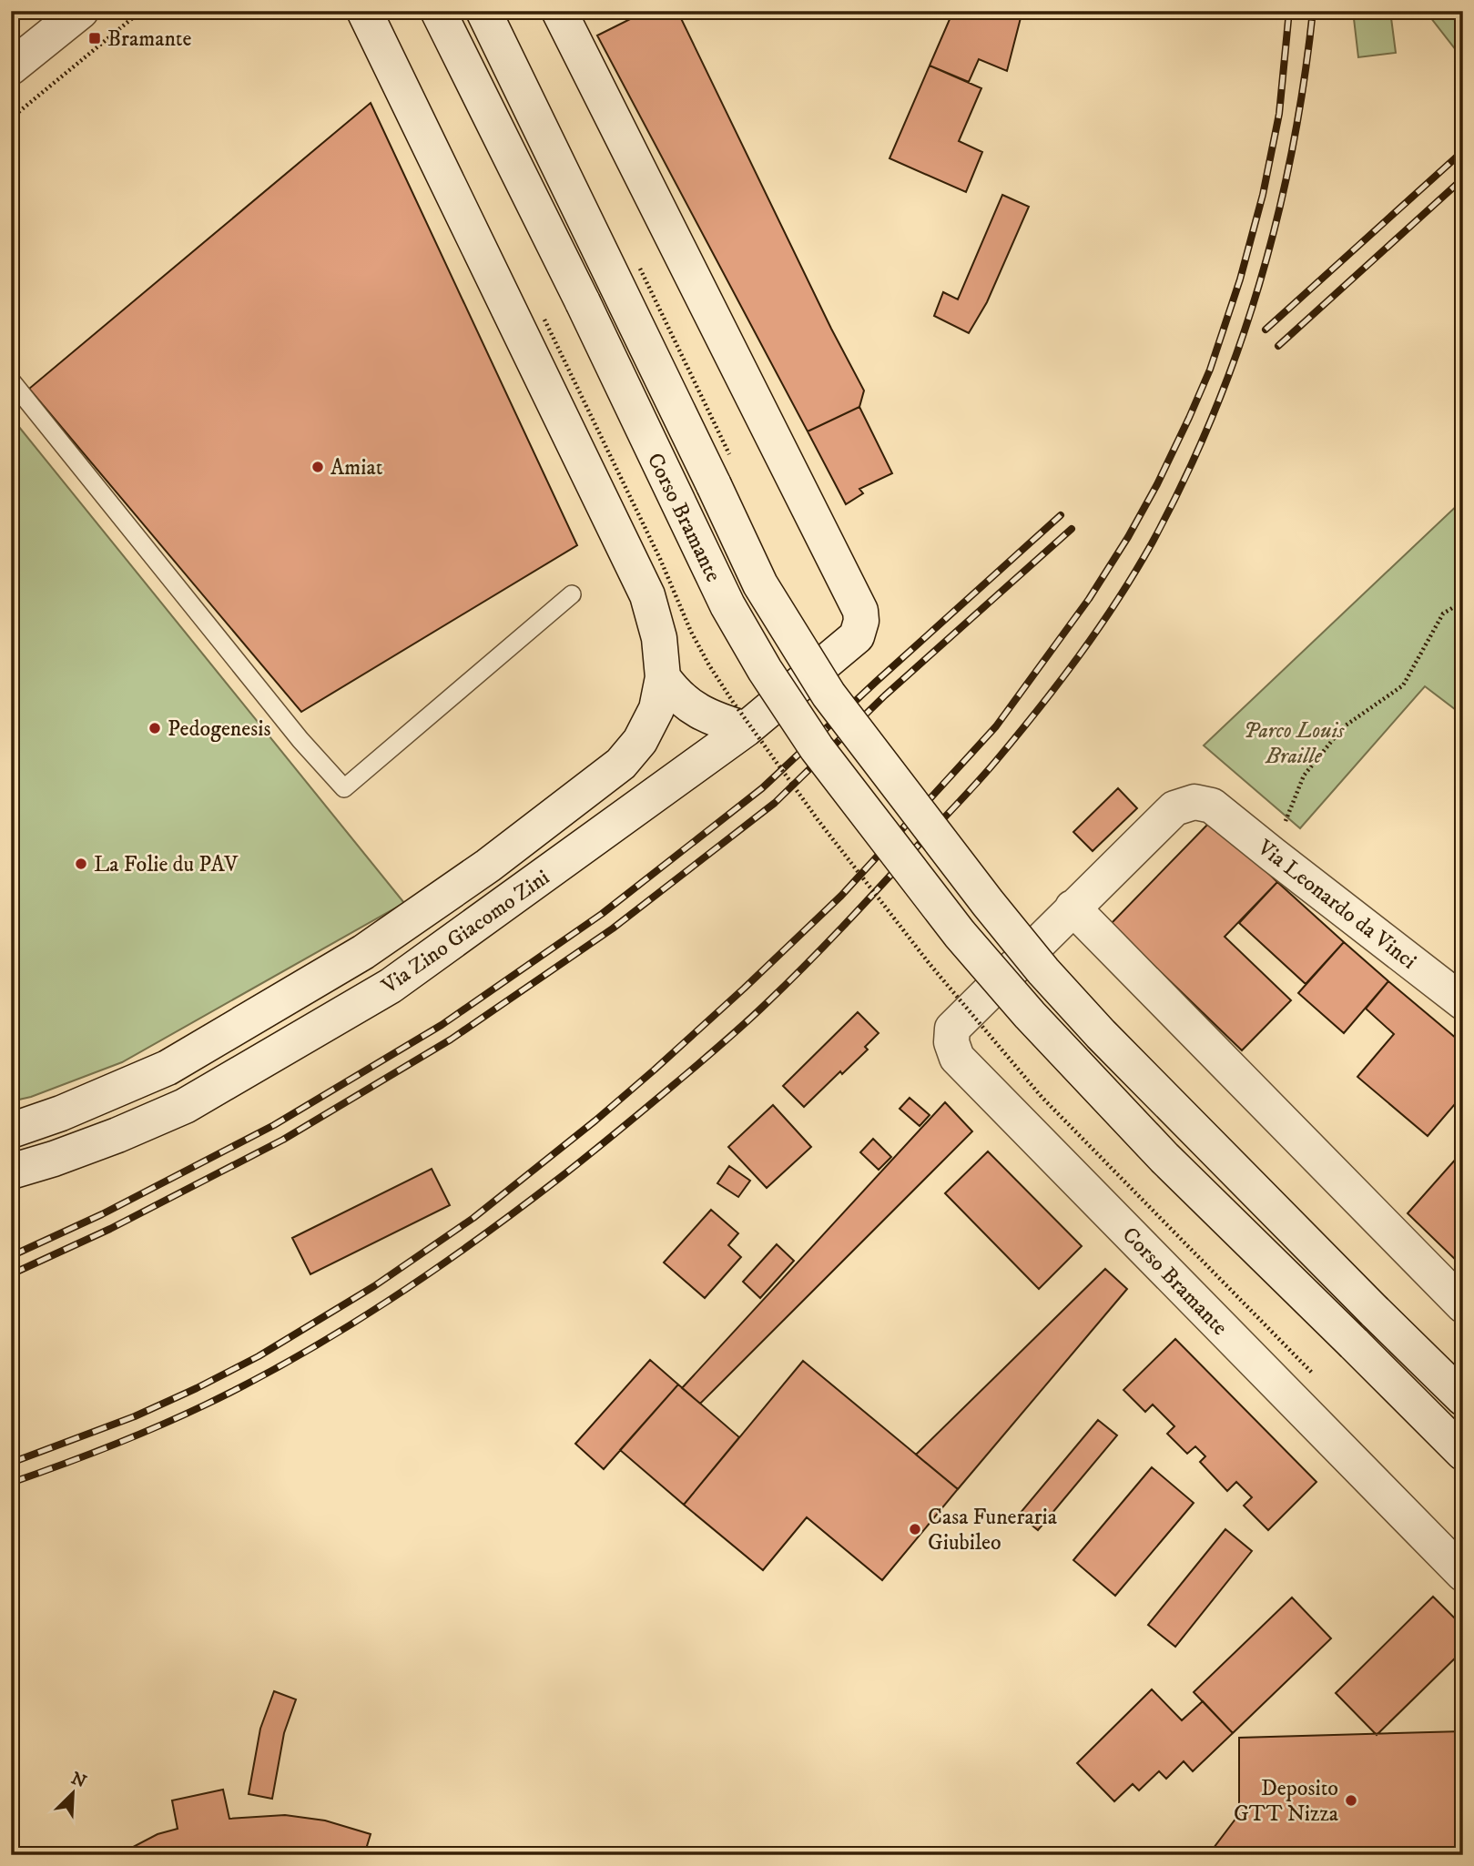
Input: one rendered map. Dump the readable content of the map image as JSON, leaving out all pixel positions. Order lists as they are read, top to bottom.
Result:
{
  "streets": {
    "street": ["Corso Bramante", "Via Leonardo da Vinci", "Via Zino Giacomo Zini"]
  },
  "crossings": [
    ["Corso Bramante", "Via Leonardo da Vinci"]
  ],
  "parks": ["Parco Louis Braille"],
  "places": {
    "transit": ["Bramante"],
    "other": [
      "Amiat",
      "Pedogenesis",
      "La Folie du PAV",
      "Casa Funeraria Giubileo",
      "Deposito GTT Nizza"
    ]
  },
  "north": "top right"
}
